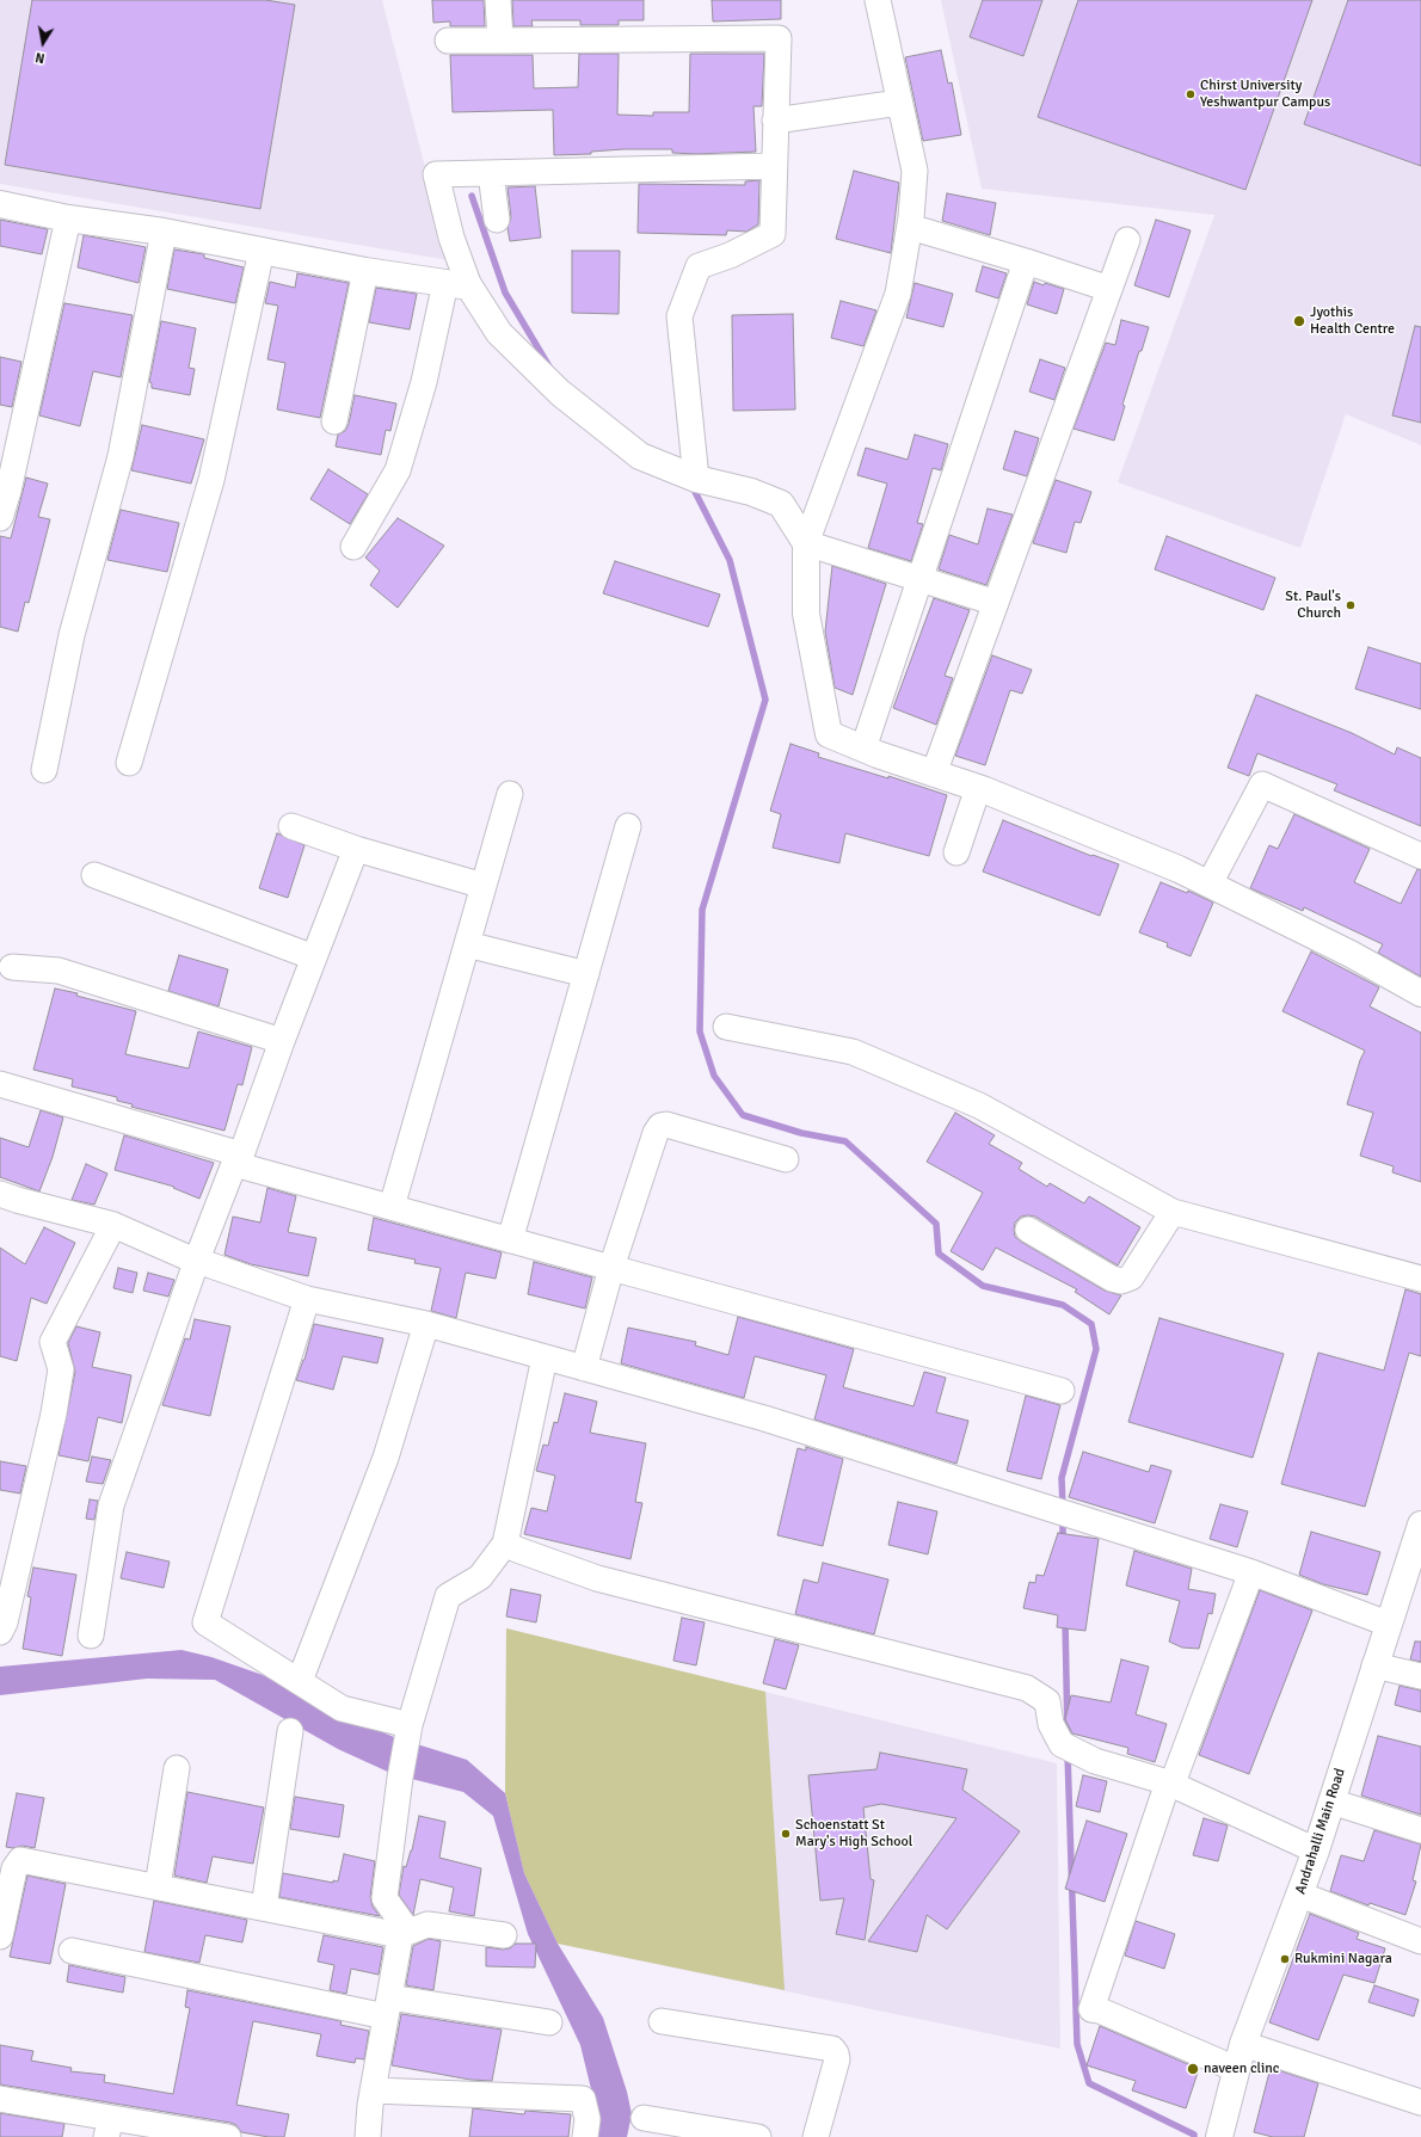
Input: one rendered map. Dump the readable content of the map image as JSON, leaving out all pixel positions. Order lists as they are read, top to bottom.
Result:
{
  "streets": {
    "street": ["Andrahalli Main Road"]
  },
  "places": [
    "Chirst University Yeshwantpur Campus",
    "Jyothis Health Centre",
    "St. Paul's Church",
    "Schoenstatt St Mary's High School",
    "Rukmini Nagara",
    "naveen clinc"
  ],
  "north": "bottom"
}
